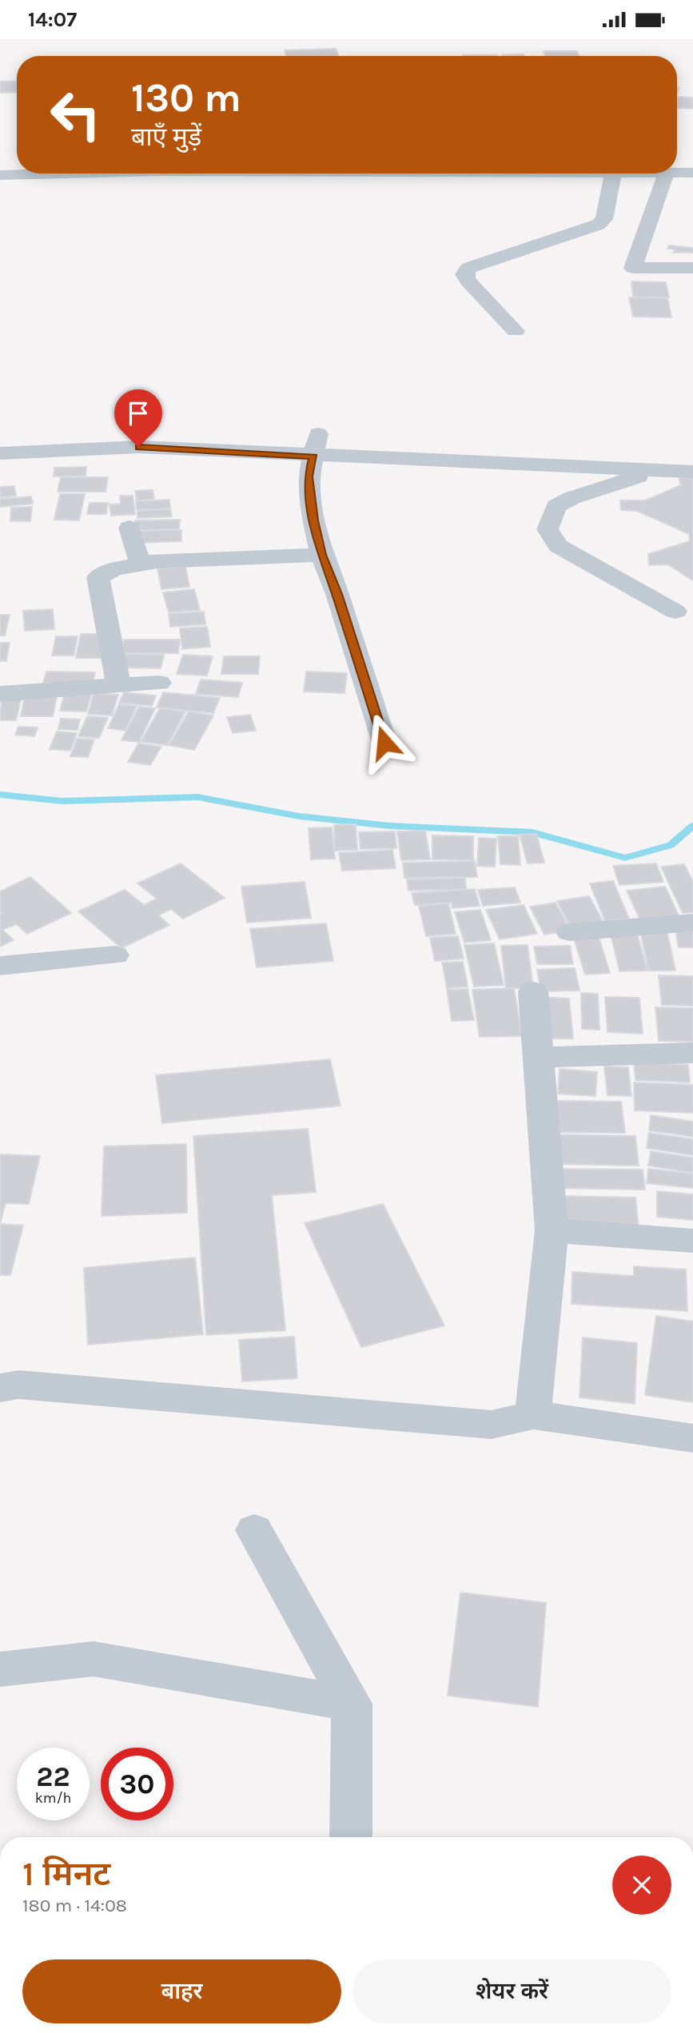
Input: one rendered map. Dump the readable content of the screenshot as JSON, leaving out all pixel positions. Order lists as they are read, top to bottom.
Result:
{
  "page": {
    "status": "14:07",
    "turn": ["130 m", "बाएँ मुड़ें"],
    "speed": "22 km/h",
    "limit": "30",
    "heading": ["1 मिनट", "180 m · 14:08"],
    "buttons": ["बाहर", "शेयर करें"]
  }
}
